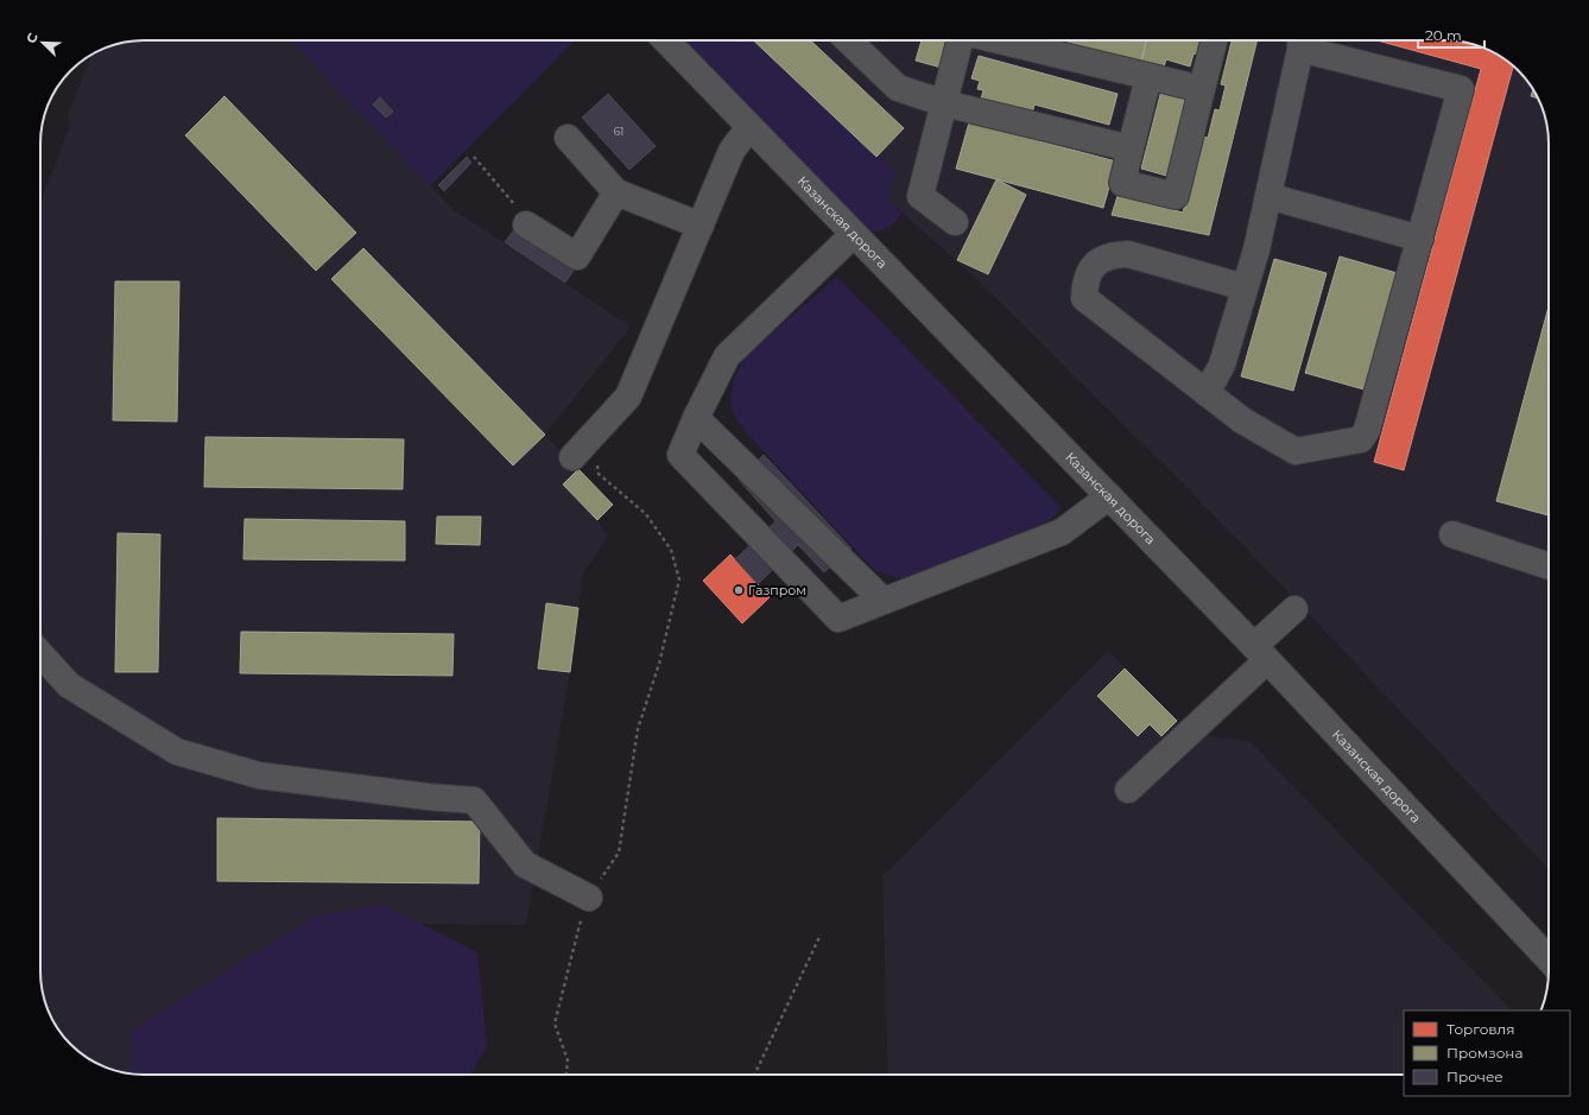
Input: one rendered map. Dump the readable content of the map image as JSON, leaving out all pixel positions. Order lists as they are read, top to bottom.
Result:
{
  "streets": {
    "street": ["Казанская дорога"]
  },
  "places": ["Газпром"],
  "house_numbers": ["61"],
  "legend": ["Торговля", "Промзона", "Прочее"],
  "scale_bar": "20 m",
  "north": "top left"
}
